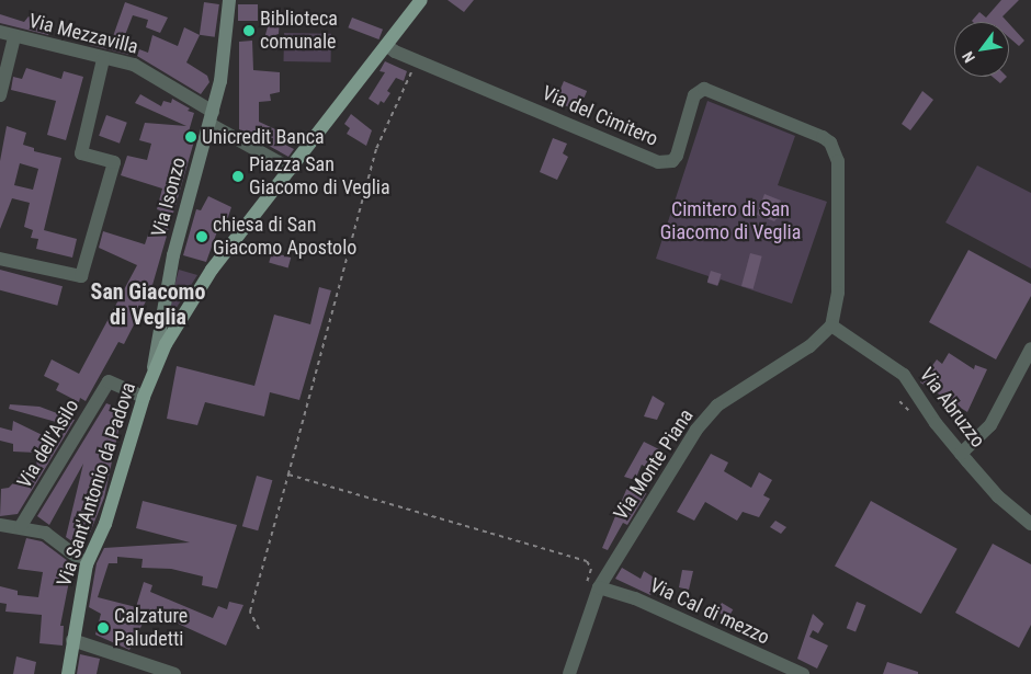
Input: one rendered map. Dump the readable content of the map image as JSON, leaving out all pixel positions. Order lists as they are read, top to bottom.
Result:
{
  "streets": {
    "main road": ["Via Isonzo", "Via Sant'Antonio da Padova"],
    "street": [
      "Via Mezzavilla",
      "Via del Cimitero",
      "Via Abruzzo",
      "Via dell'Asilo",
      "Via Monte Piana",
      "Via Cal di mezzo"
    ]
  },
  "crossings": [
    ["Via Mezzavilla", "Via Isonzo"],
    ["Via Mezzavilla", "Via Sant'Antonio da Padova"],
    ["Via del Cimitero", "Via Abruzzo"],
    ["Via del Cimitero", "Via Monte Piana"],
    ["Via del Cimitero", "Via Sant'Antonio da Padova"],
    ["Via Isonzo", "Via Sant'Antonio da Padova"],
    ["Via Abruzzo", "Via Monte Piana"],
    ["Via dell'Asilo", "Via Sant'Antonio da Padova"],
    ["Via Monte Piana", "Via Cal di mezzo"]
  ],
  "districts": ["San Giacomo di Veglia"],
  "parks": ["Cimitero di San Giacomo di Veglia"],
  "places": [
    "Biblioteca comunale",
    "Unicredit Banca",
    "Piazza San Giacomo di Veglia",
    "chiesa di San Giacomo Apostolo",
    "Calzature Paludetti"
  ],
  "north": "bottom left"
}
